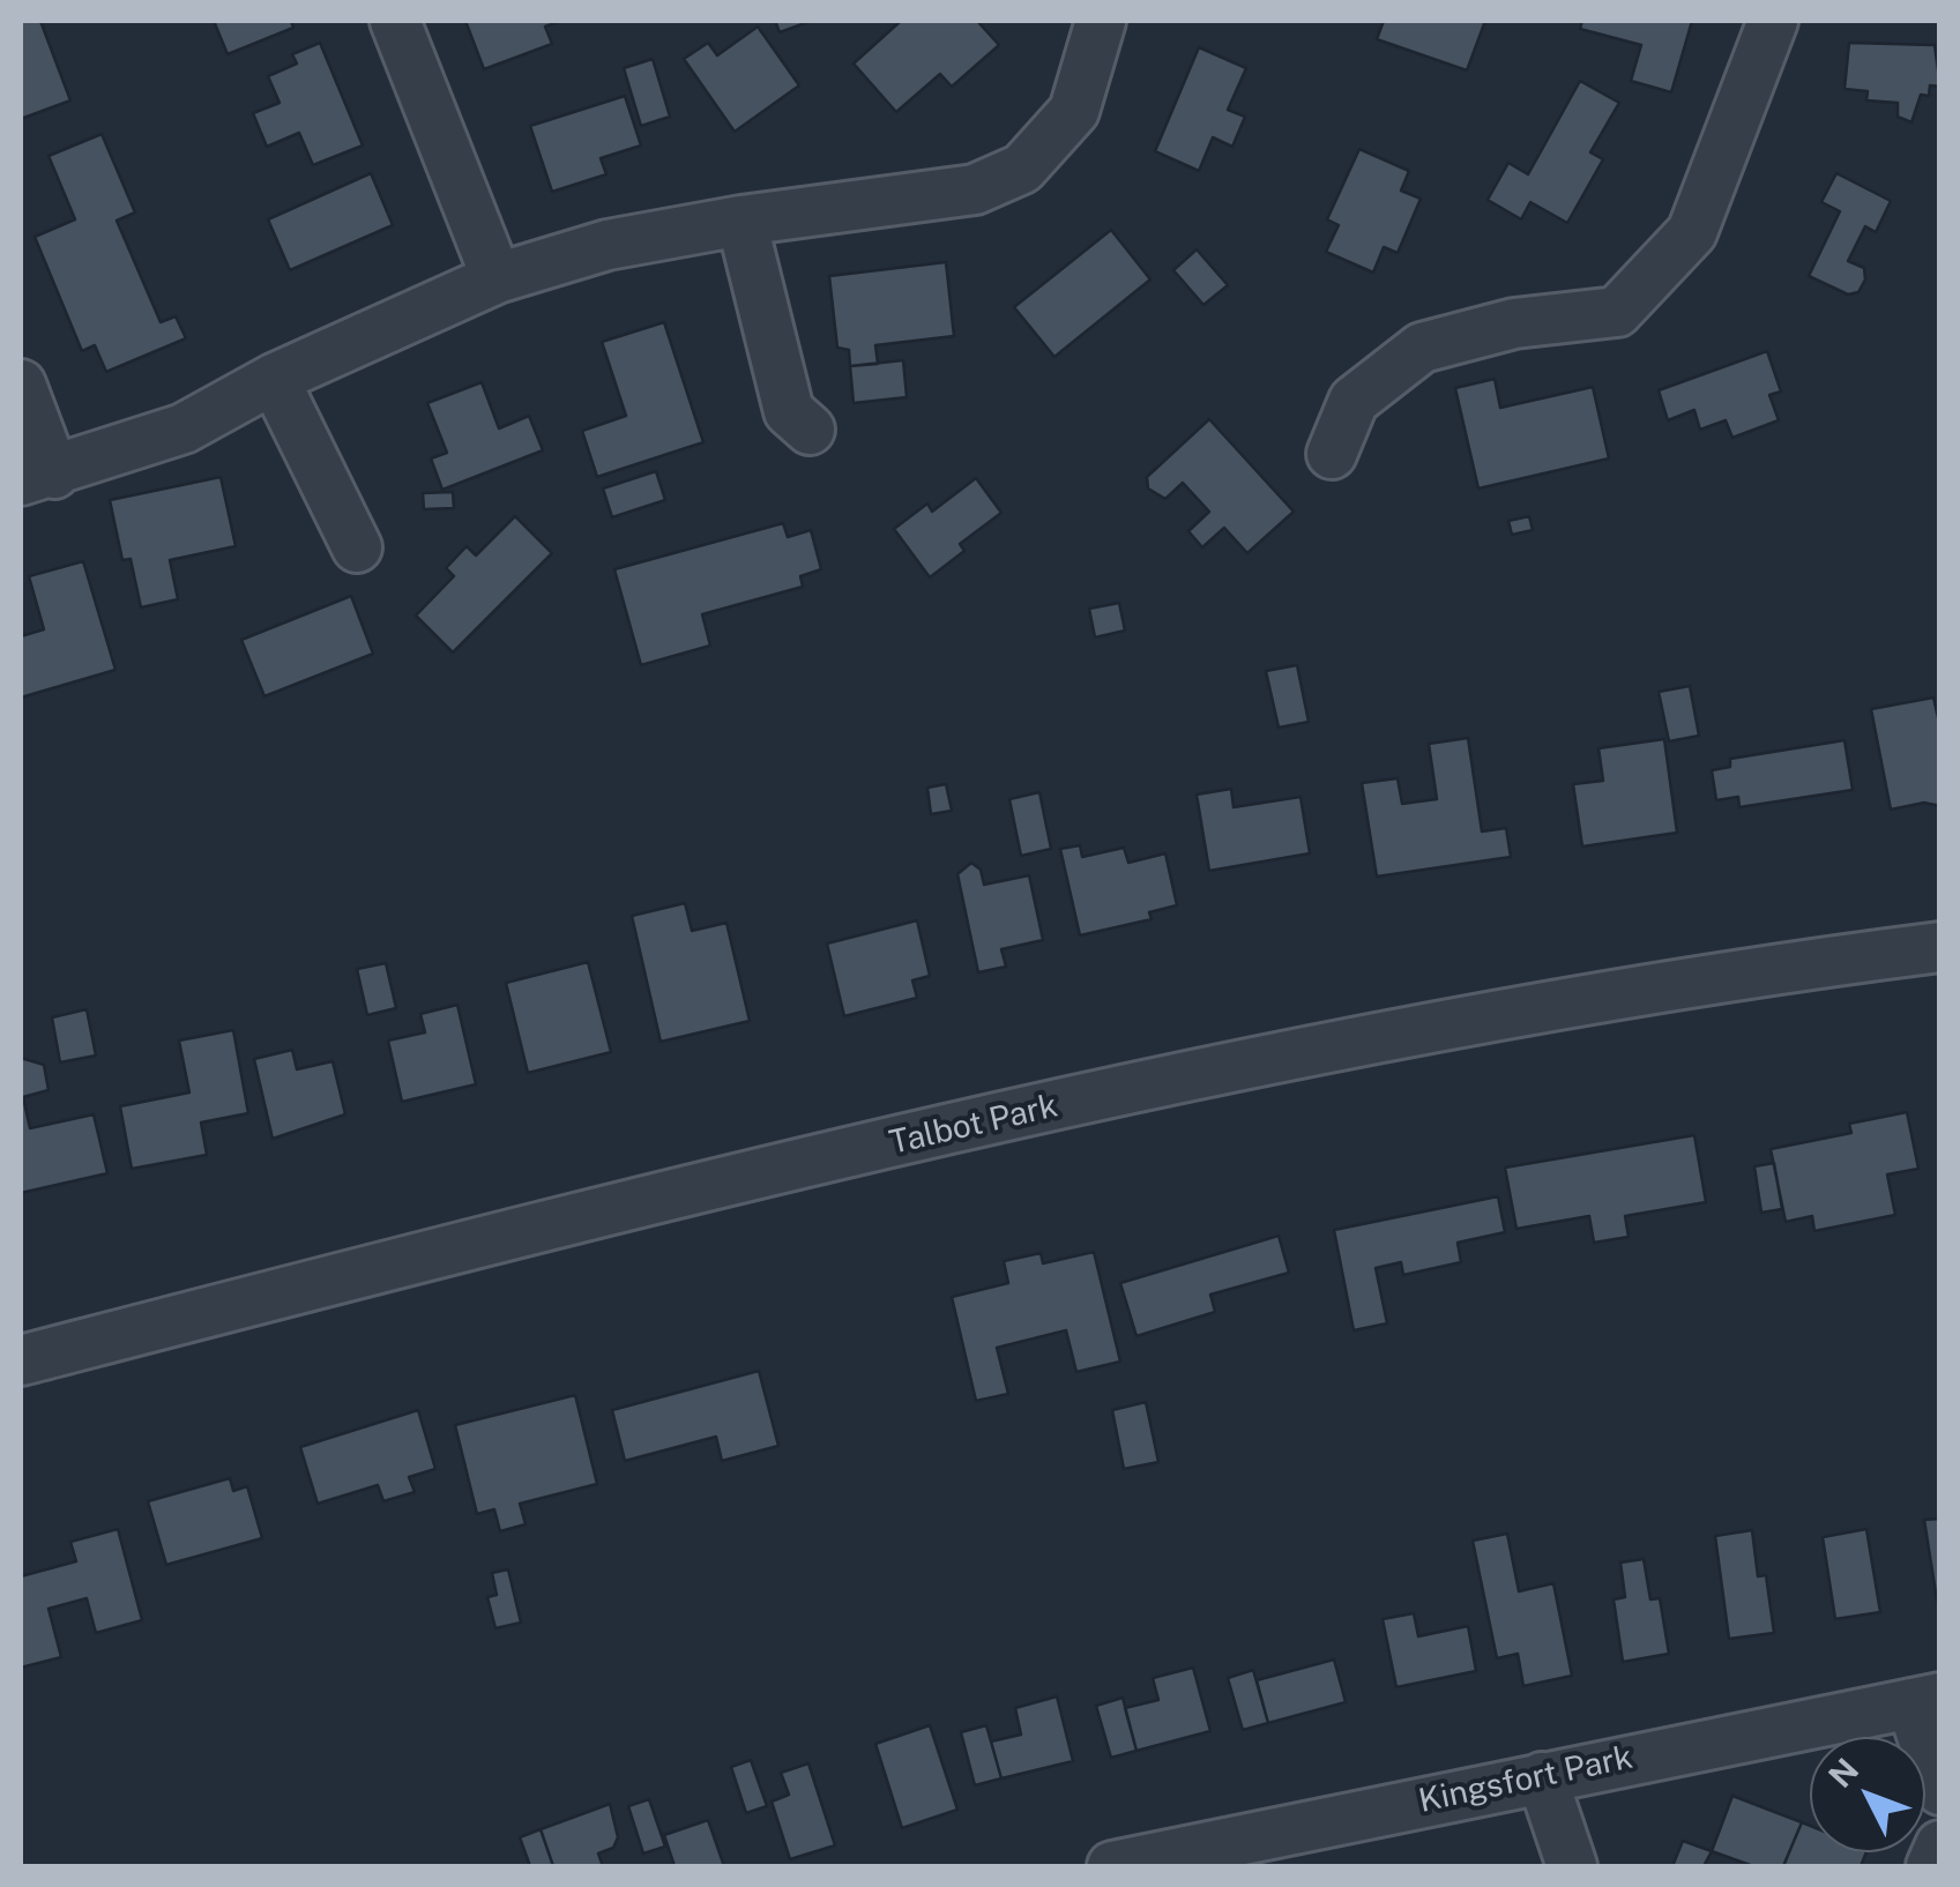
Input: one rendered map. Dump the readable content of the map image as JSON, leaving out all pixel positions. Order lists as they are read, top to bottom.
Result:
{
  "streets": {
    "street": ["Talbot Park", "Kingsfort Park"]
  },
  "north": "top left"
}
